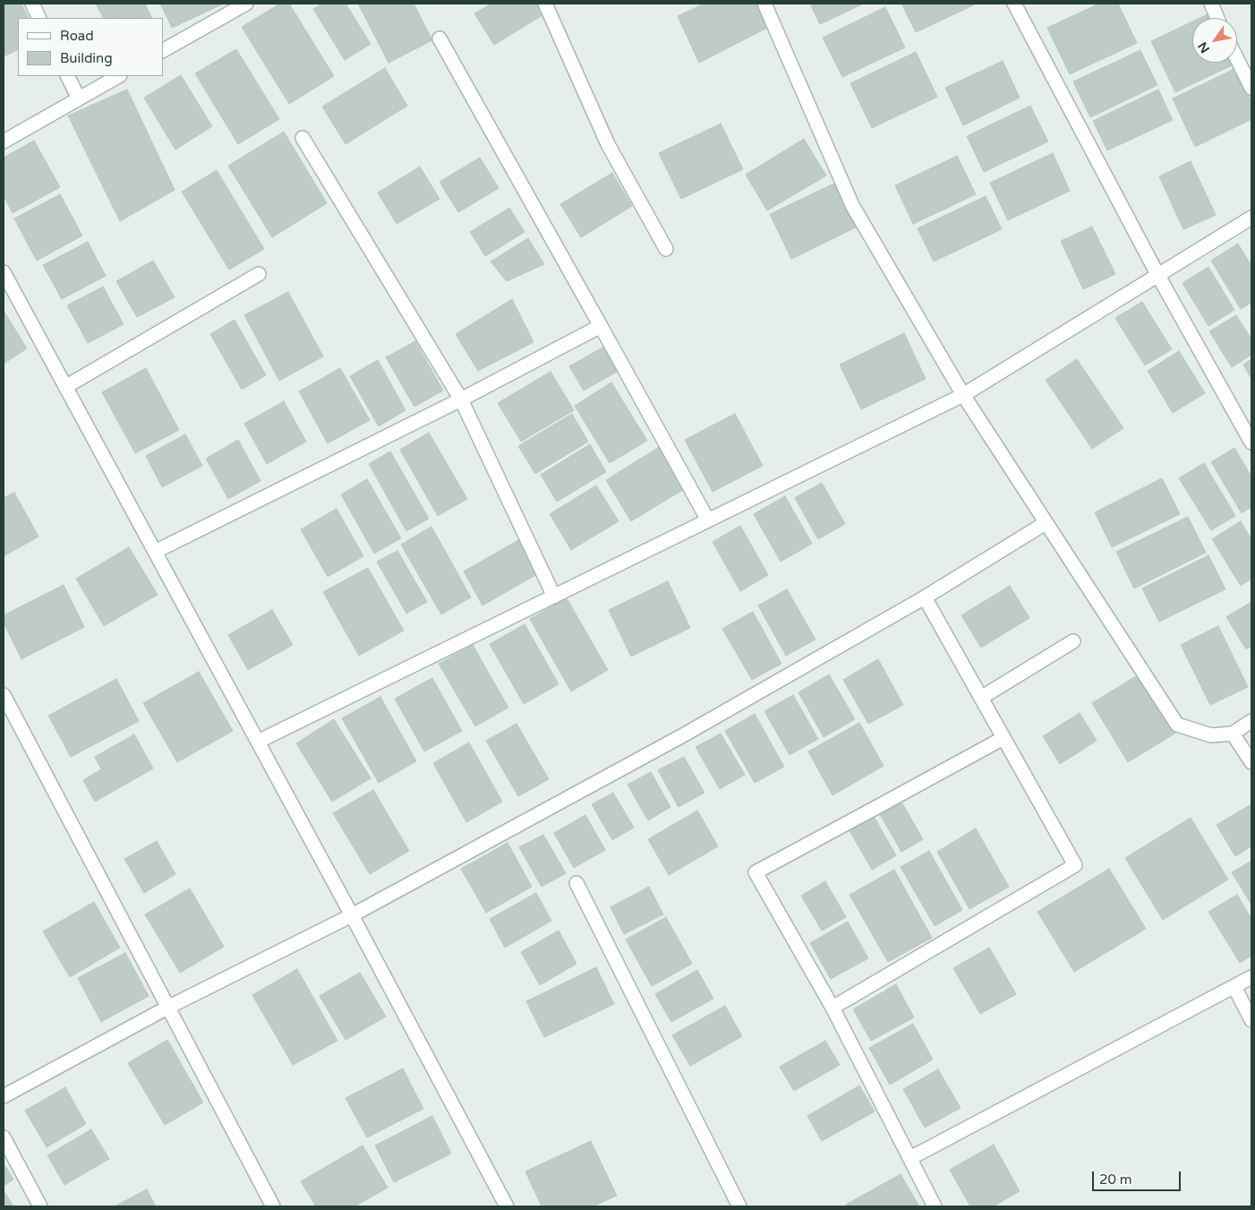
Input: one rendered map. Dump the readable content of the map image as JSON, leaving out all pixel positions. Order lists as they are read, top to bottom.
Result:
{
  "legend": ["Road", "Building"],
  "scale_bar": "20 m",
  "north": "bottom left"
}
